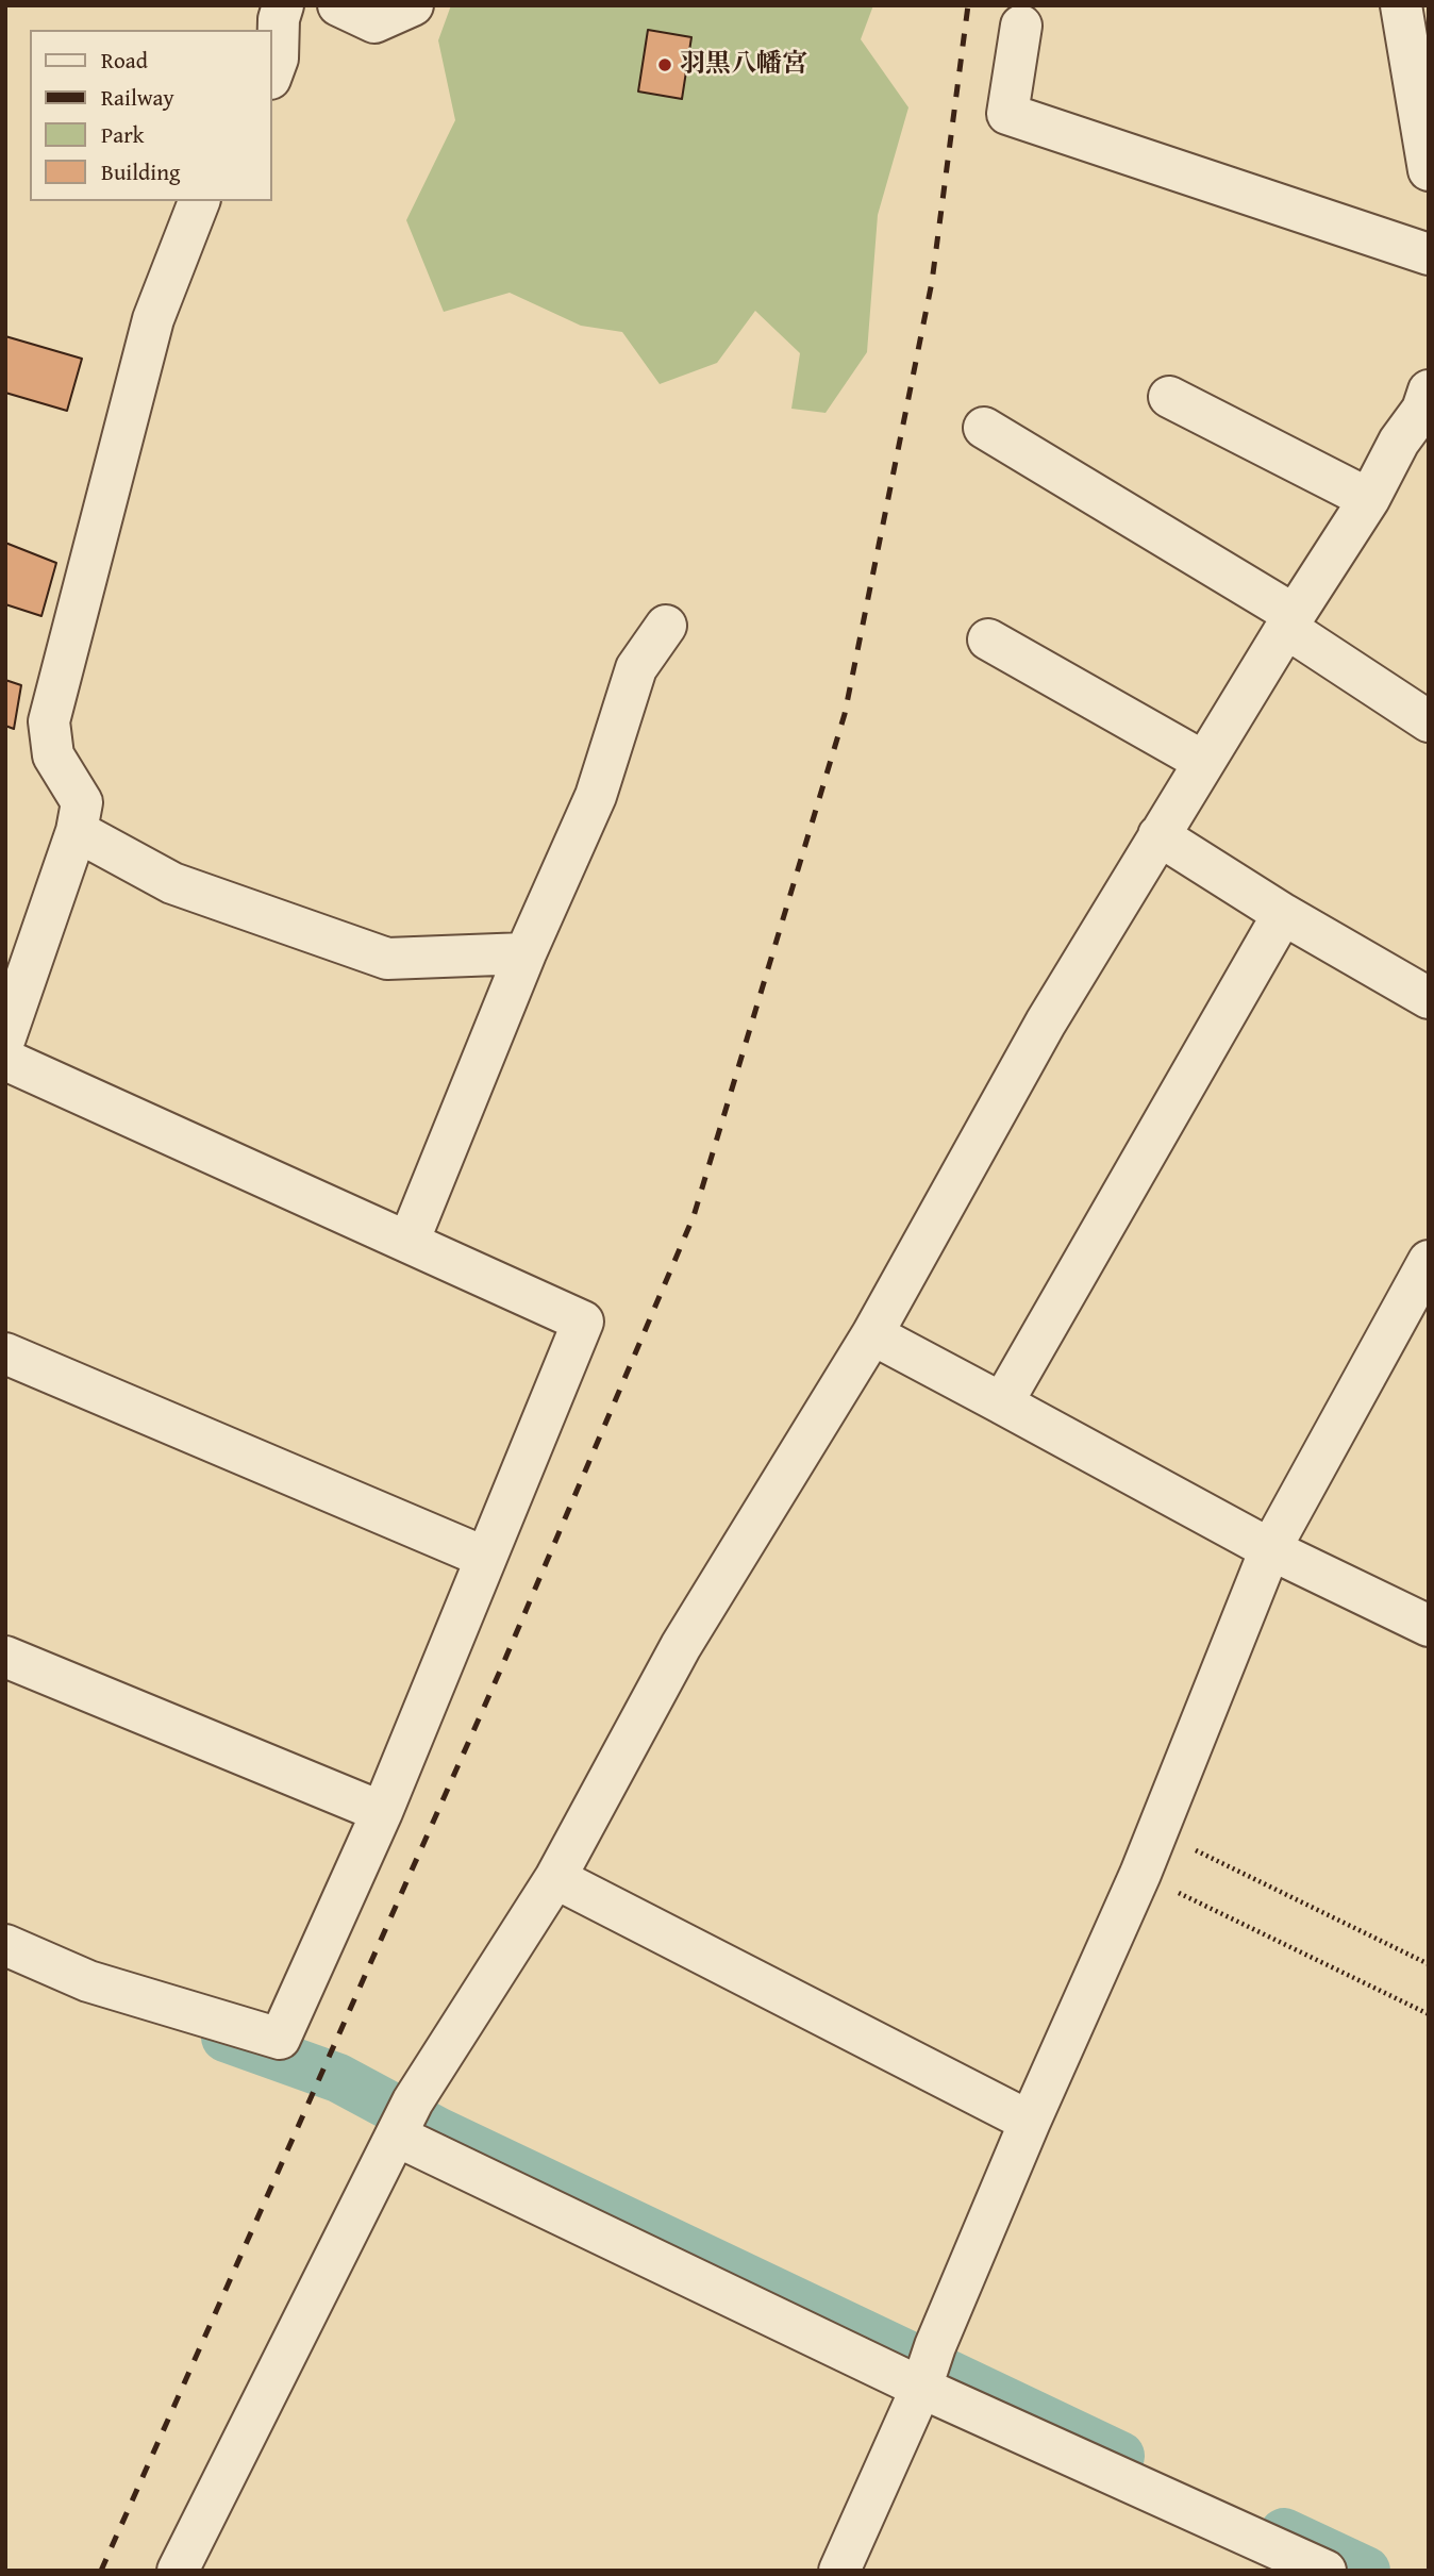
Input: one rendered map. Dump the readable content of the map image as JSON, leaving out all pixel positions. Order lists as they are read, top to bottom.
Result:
{
  "places": ["羽黒八幡宮"],
  "legend": [
    "Road",
    "Railway",
    "Park",
    "Building"
  ]
}
